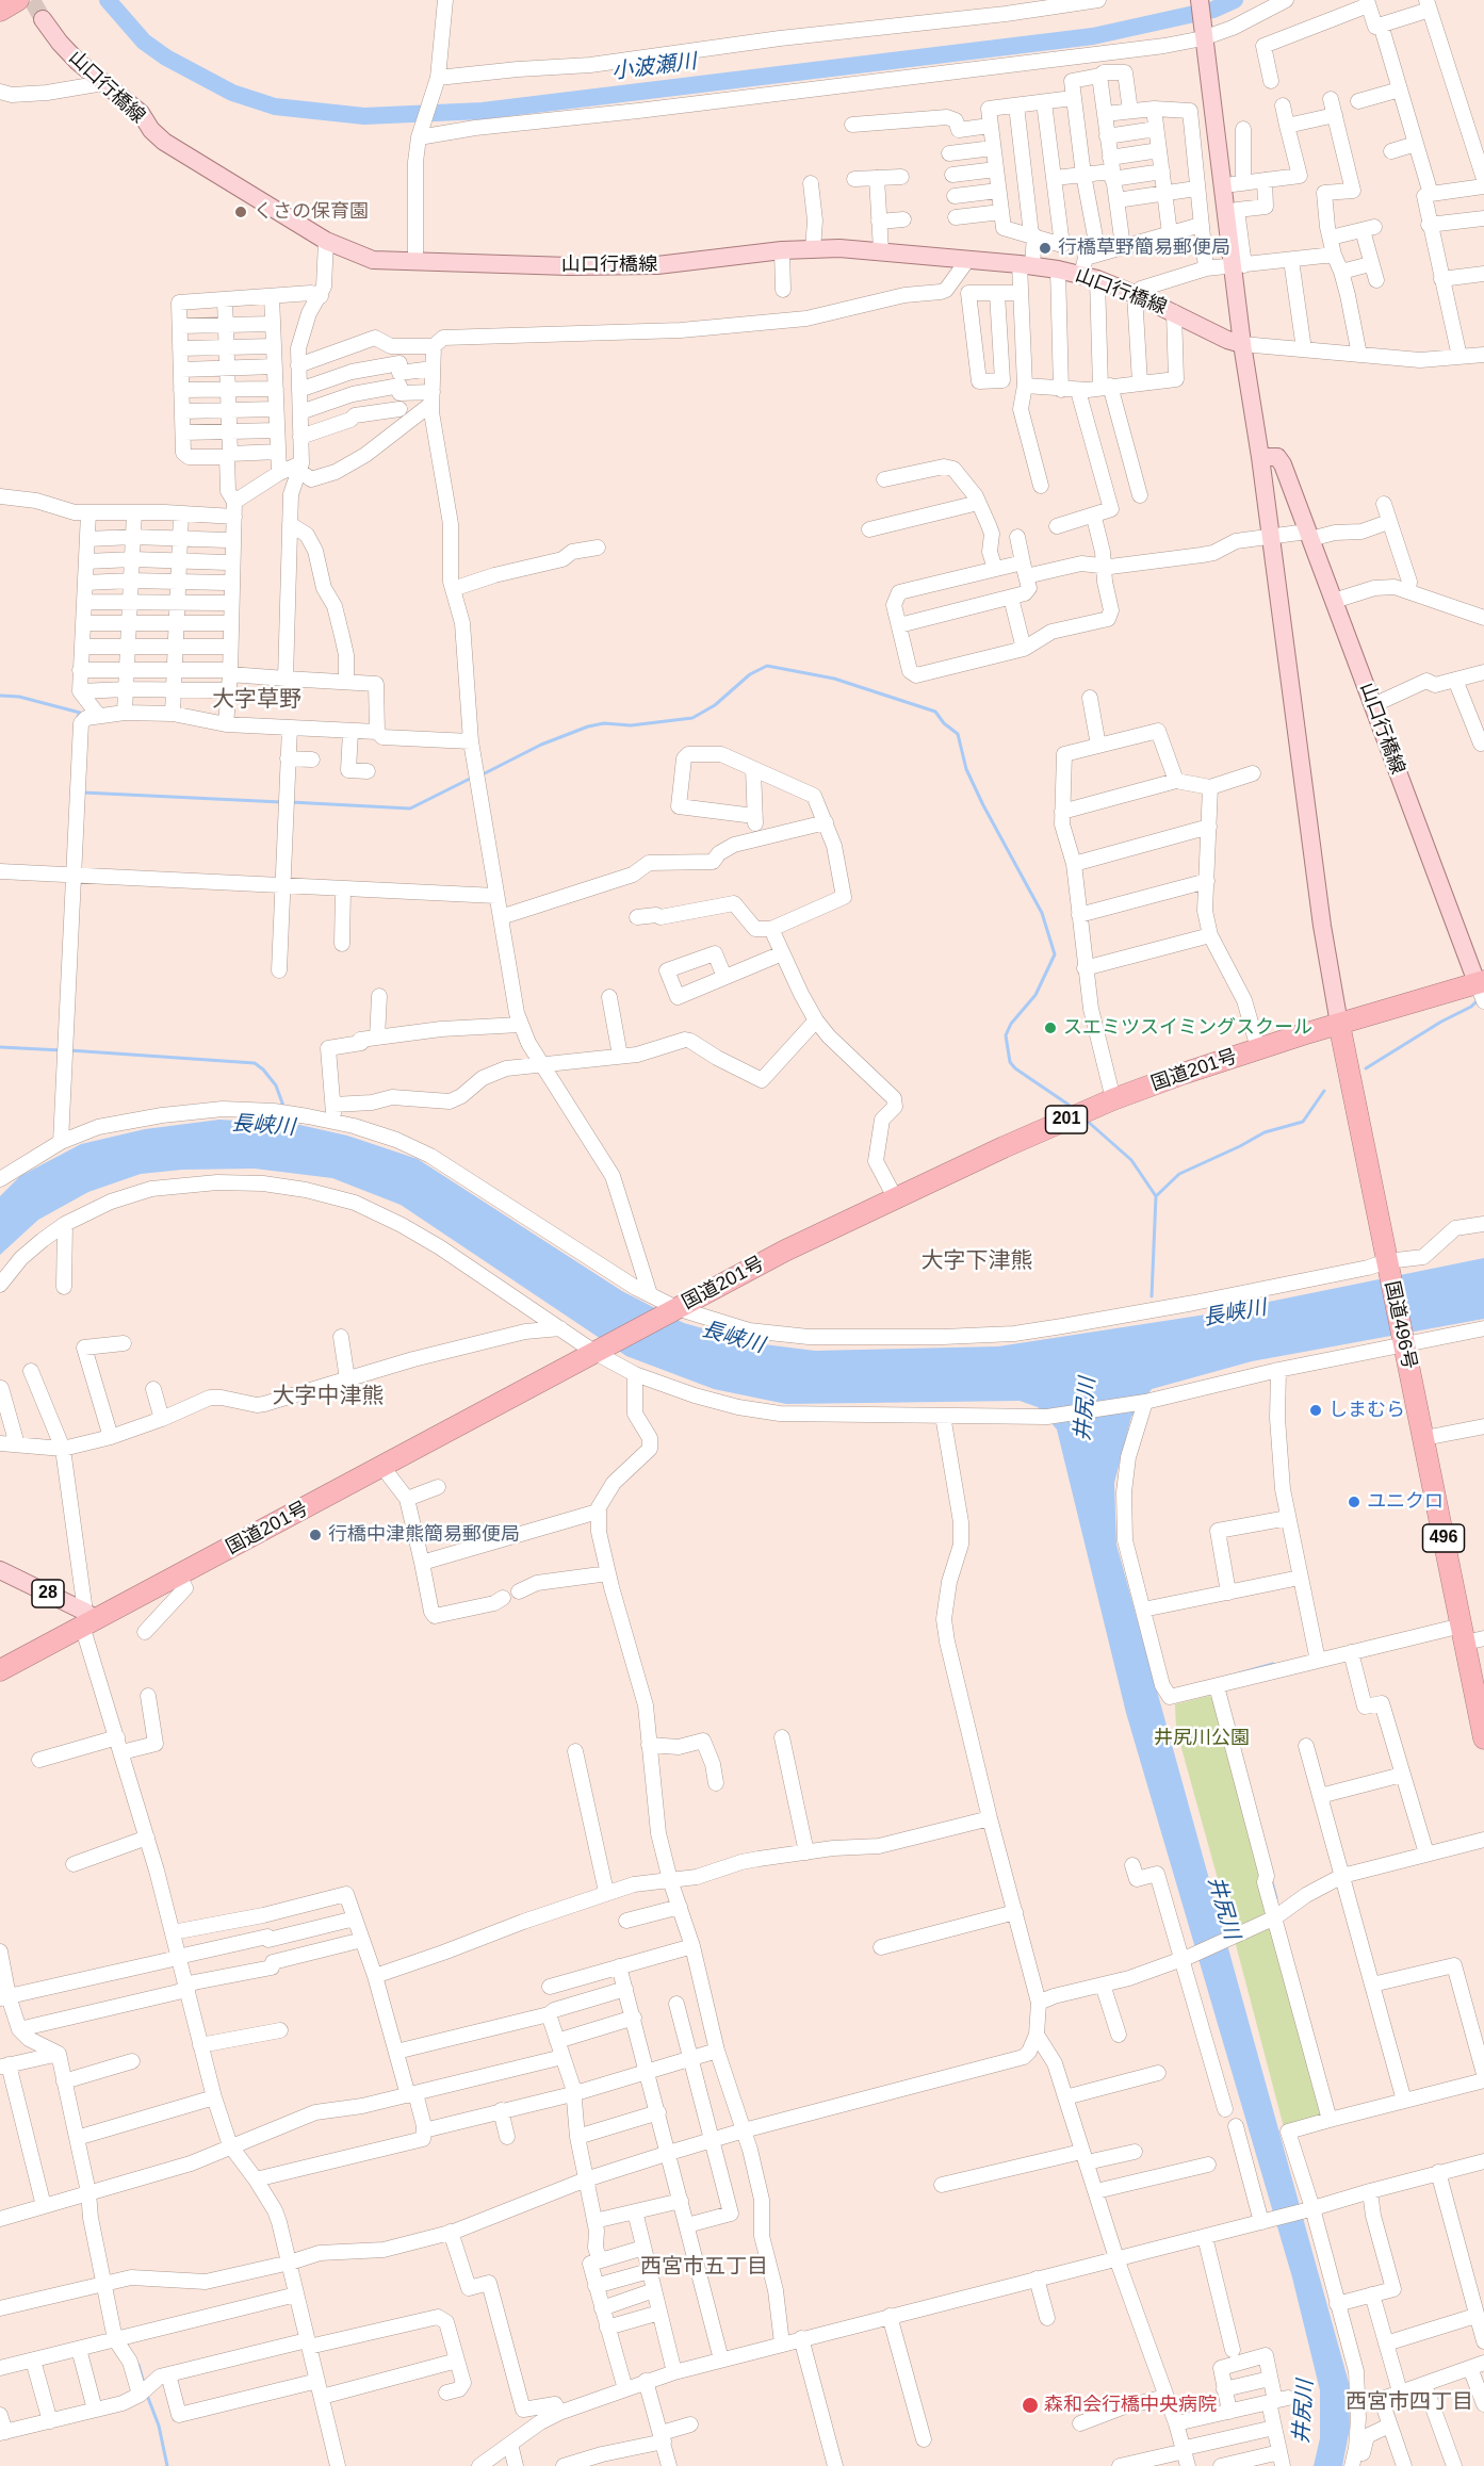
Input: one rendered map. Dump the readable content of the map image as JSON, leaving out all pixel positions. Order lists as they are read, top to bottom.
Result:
{
  "streets": {
    "highway": [
      "国道201号",
      "201",
      "国道496号",
      "496"
    ],
    "main road": ["山口行橋線", "28"]
  },
  "crossings": [
    ["山口行橋線", "国道201号"],
    ["国道201号", "国道496号"],
    ["国道201号", "28"]
  ],
  "districts": [
    "大字草野",
    "大字下津熊",
    "大字中津熊",
    "西宮市五丁目",
    "西宮市四丁目"
  ],
  "water": ["小波瀬川", "長峡川", "井尻川"],
  "parks": ["井尻川公園"],
  "places": [
    "くさの保育園",
    "行橋草野簡易郵便局",
    "スエミツスイミングスクール",
    "しまむら",
    "ユニクロ",
    "行橋中津熊簡易郵便局",
    "森和会行橋中央病院"
  ]
}
